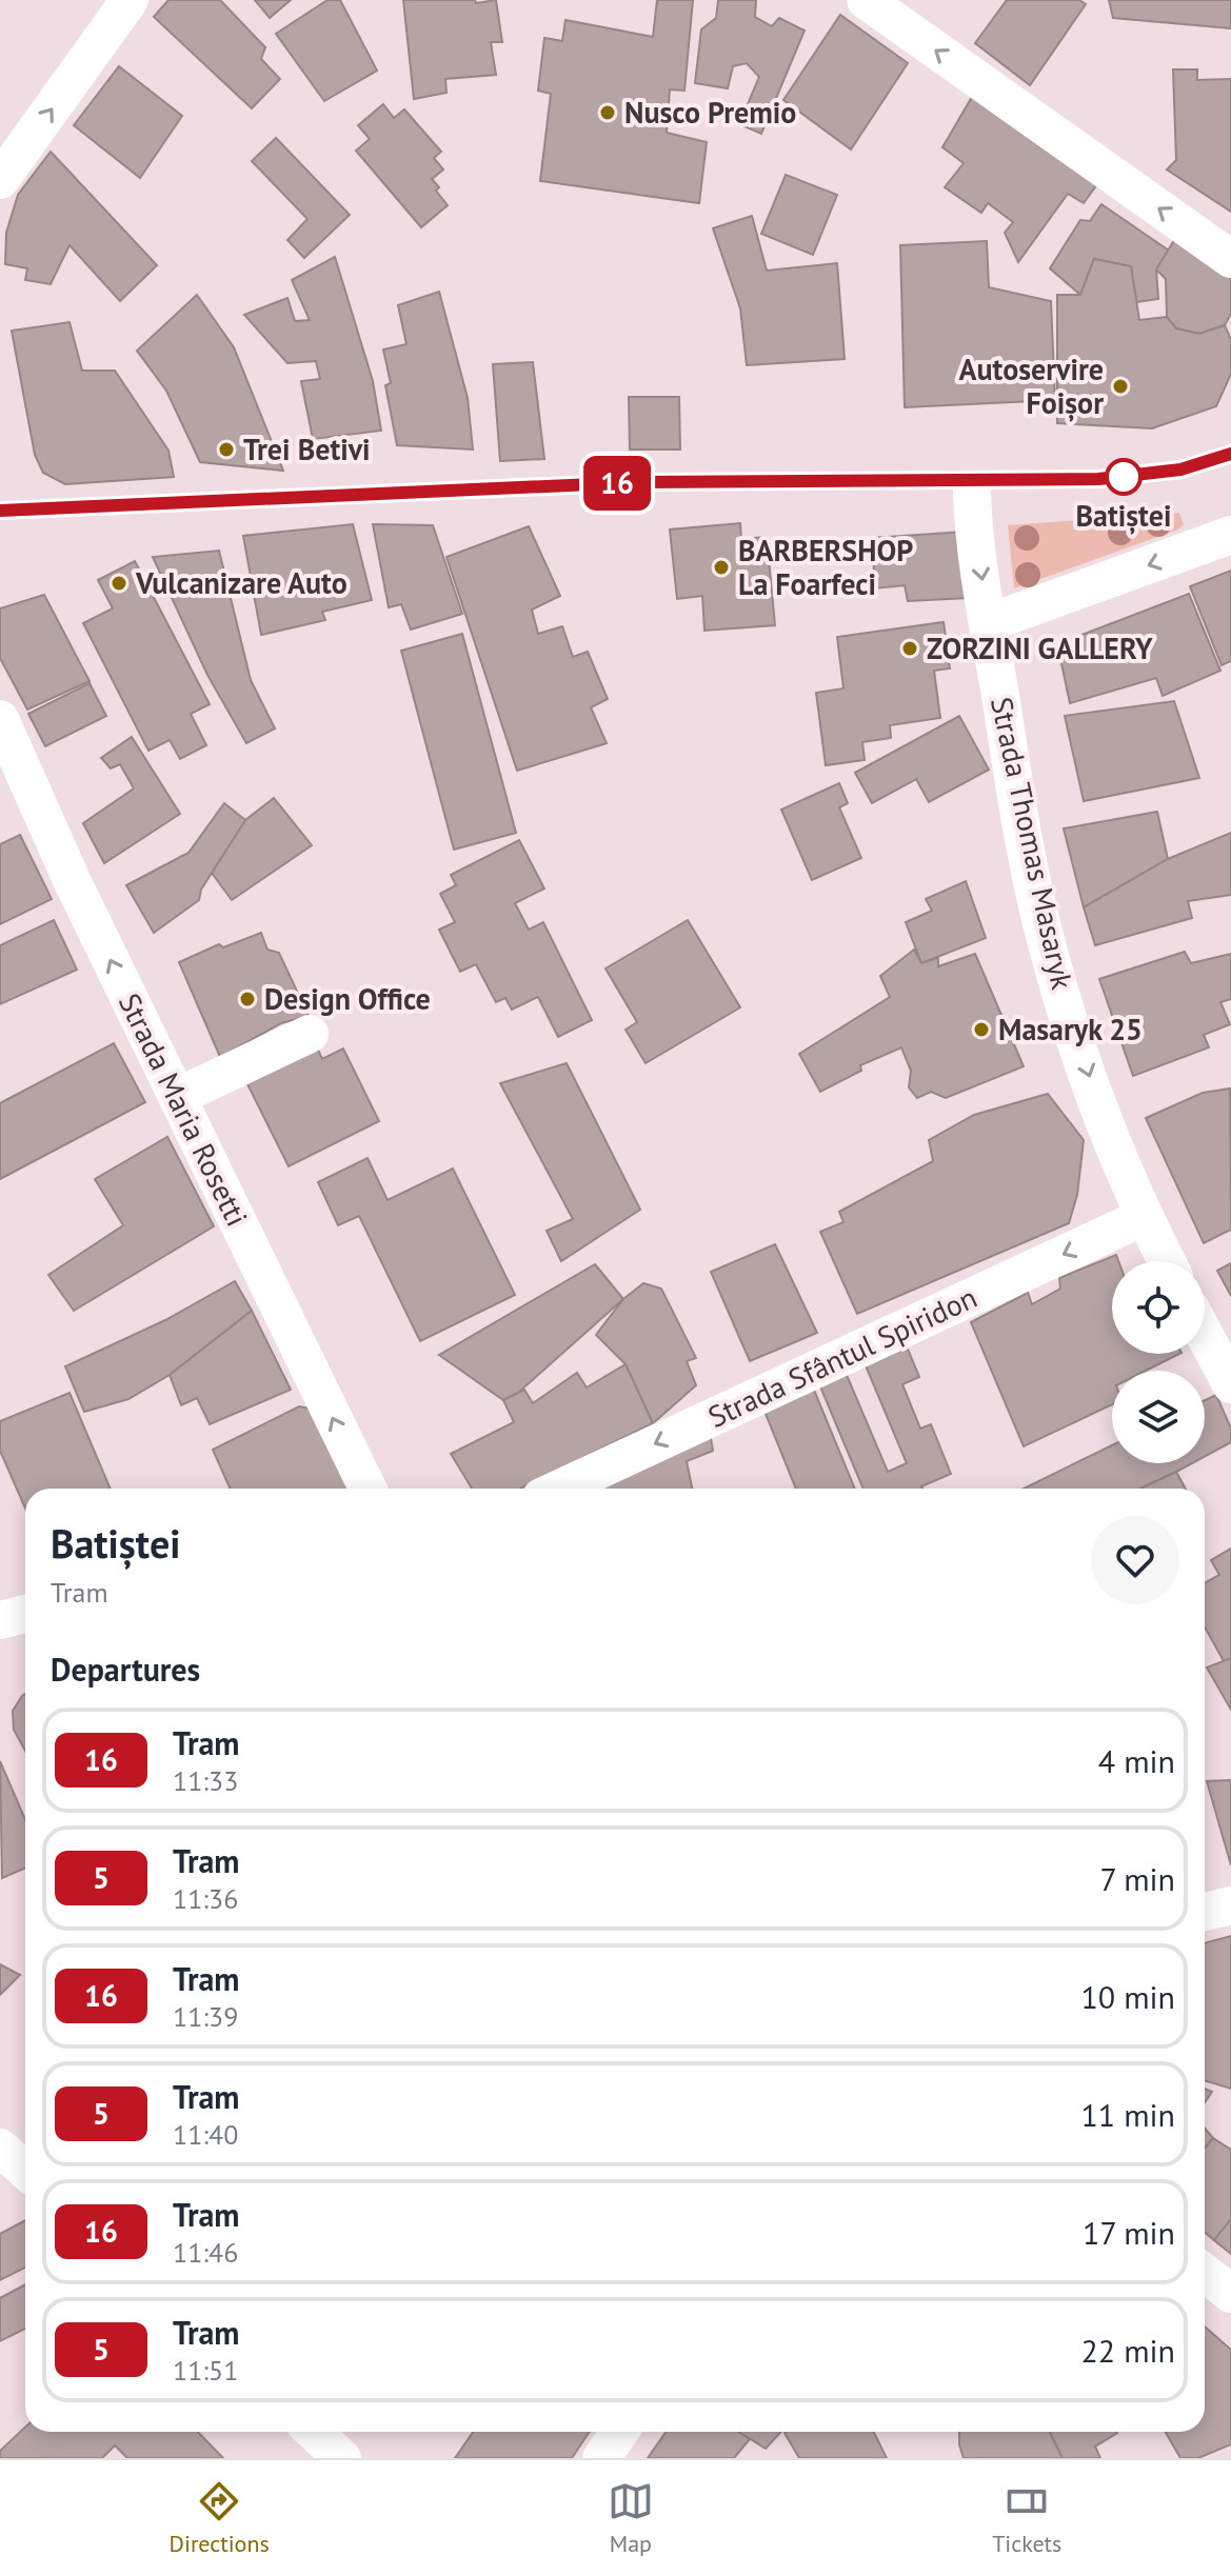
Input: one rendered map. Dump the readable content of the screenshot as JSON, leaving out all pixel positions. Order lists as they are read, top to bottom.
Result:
{
  "streets": {
    "street": ["Strada Thomas Masaryk", "Strada Maria Rosetti", "Strada Sfântul Spiridon"]
  },
  "crossings": [
    ["Strada Thomas Masaryk", "Strada Sfântul Spiridon"]
  ],
  "one_way": ["Strada Thomas Masaryk", "Strada Maria Rosetti", "Strada Sfântul Spiridon"],
  "places": [
    "Nusco Premio",
    "Autoservire Foișor",
    "Trei Betivi",
    "Batiștei",
    "BARBERSHOP La Foarfeci",
    "Vulcanizare Auto",
    "ZORZINI GALLERY",
    "Design Office",
    "Masaryk 25"
  ],
  "lines": ["tram line 16"],
  "page": {
    "on_map": "16",
    "heading": [
      ["Batiștei", "Tram"],
      "Departures"
    ],
    "list": [
      {
        "mark": "16",
        "name": "Tram",
        "note": "11:33",
        "value": "4 min"
      },
      {
        "mark": "5",
        "name": "Tram",
        "note": "11:36",
        "value": "7 min"
      },
      {
        "mark": "16",
        "name": "Tram",
        "note": "11:39",
        "value": "10 min"
      },
      {
        "mark": "5",
        "name": "Tram",
        "note": "11:40",
        "value": "11 min"
      },
      {
        "mark": "16",
        "name": "Tram",
        "note": "11:46",
        "value": "17 min"
      },
      {
        "mark": "5",
        "name": "Tram",
        "note": "11:51",
        "value": "22 min"
      }
    ],
    "tabs": ["Directions", "Map", "Tickets"]
  }
}
